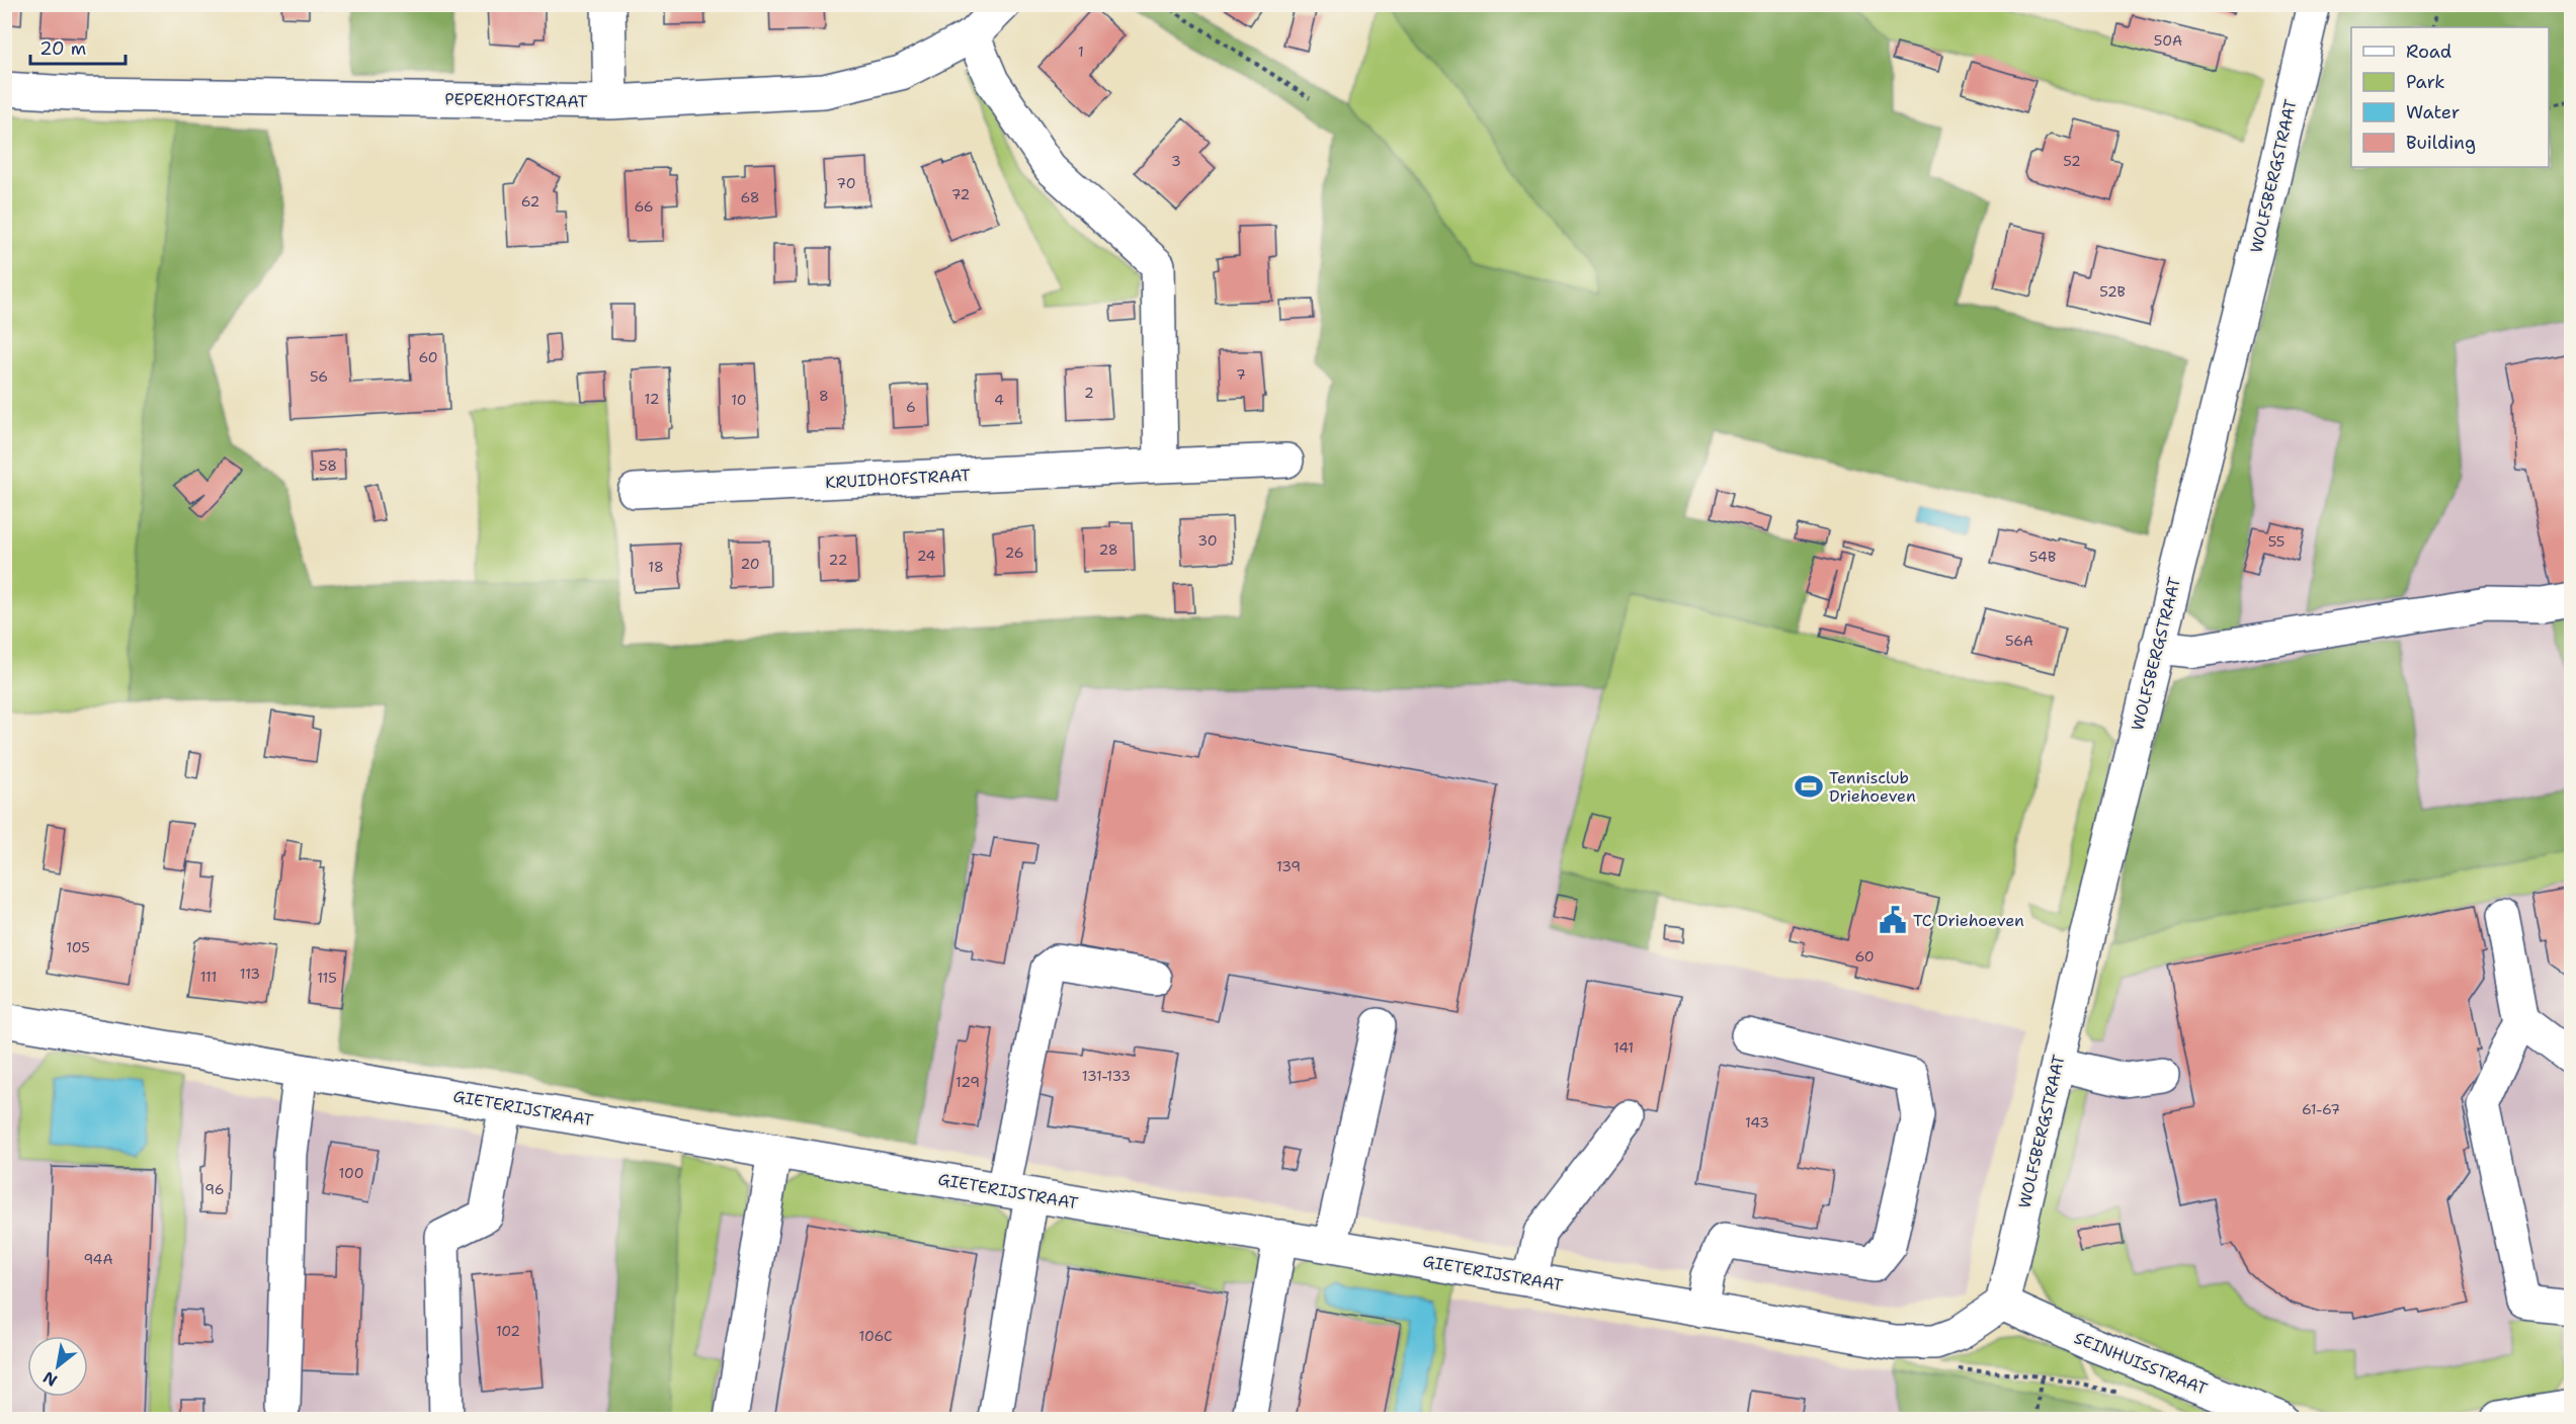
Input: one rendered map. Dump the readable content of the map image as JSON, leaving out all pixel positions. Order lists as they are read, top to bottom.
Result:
{
  "streets": {
    "street": [
      "PEPERHOFSTRAAT",
      "WOLFSBERGSTRAAT",
      "KRUIDHOFSTRAAT",
      "GIETERIJSTRAAT",
      "SEINHUISSTRAAT"
    ]
  },
  "crossings": [
    ["WOLFSBERGSTRAAT", "GIETERIJSTRAAT"],
    ["WOLFSBERGSTRAAT", "SEINHUISSTRAAT"],
    ["GIETERIJSTRAAT", "SEINHUISSTRAAT"]
  ],
  "places": {
    "sports": ["Tennisclub Driehoeven"],
    "public building": ["TC Driehoeven"]
  },
  "house_numbers": [
    "50A",
    "1",
    "3",
    "52",
    "70",
    "72",
    "68",
    "62",
    "66",
    "52B",
    "60",
    "7",
    "56",
    "2",
    "8",
    "12",
    "10",
    "4",
    "6",
    "58",
    "30",
    "55",
    "28",
    "26",
    "24",
    "54B",
    "22",
    "20",
    "18",
    "56A",
    "139",
    "105",
    "60",
    "113",
    "111",
    "115",
    "141",
    "131-133",
    "129",
    "61-67",
    "143",
    "100",
    "96",
    "94A",
    "102",
    "106C"
  ],
  "legend": [
    "Road",
    "Park",
    "Water",
    "Building"
  ],
  "scale_bar": "20 m",
  "north": "bottom left"
}
